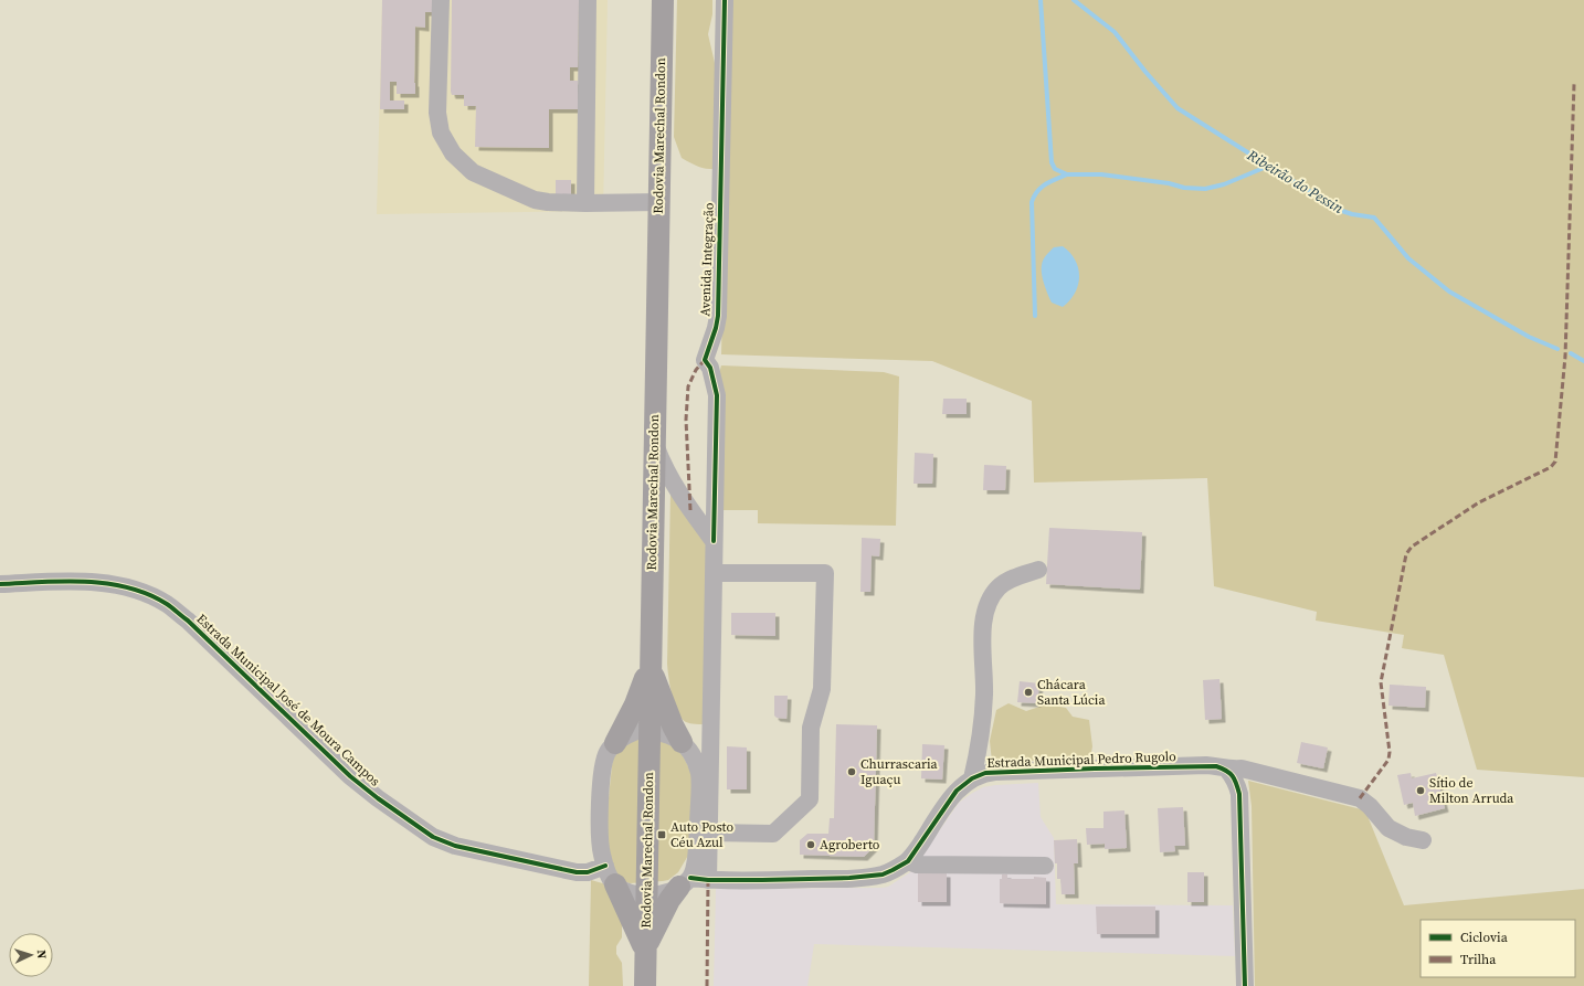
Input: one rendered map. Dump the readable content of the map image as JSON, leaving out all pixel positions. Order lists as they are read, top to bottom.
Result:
{
  "streets": {
    "main road": ["Rodovia Marechal Rondon"],
    "street": ["Avenida Integração", "Estrada Municipal José de Moura Campos", "Estrada Municipal Pedro Rugolo"]
  },
  "water": ["Ribeirão do Pessin"],
  "places": {
    "other": [
      "Chácara Santa Lúcia",
      "Churrascaria Iguaçu",
      "Sítio de Milton Arruda",
      "Agroberto"
    ],
    "transit": ["Auto Posto Céu Azul"]
  },
  "legend": ["Ciclovia", "Trilha"],
  "north": "right"
}
